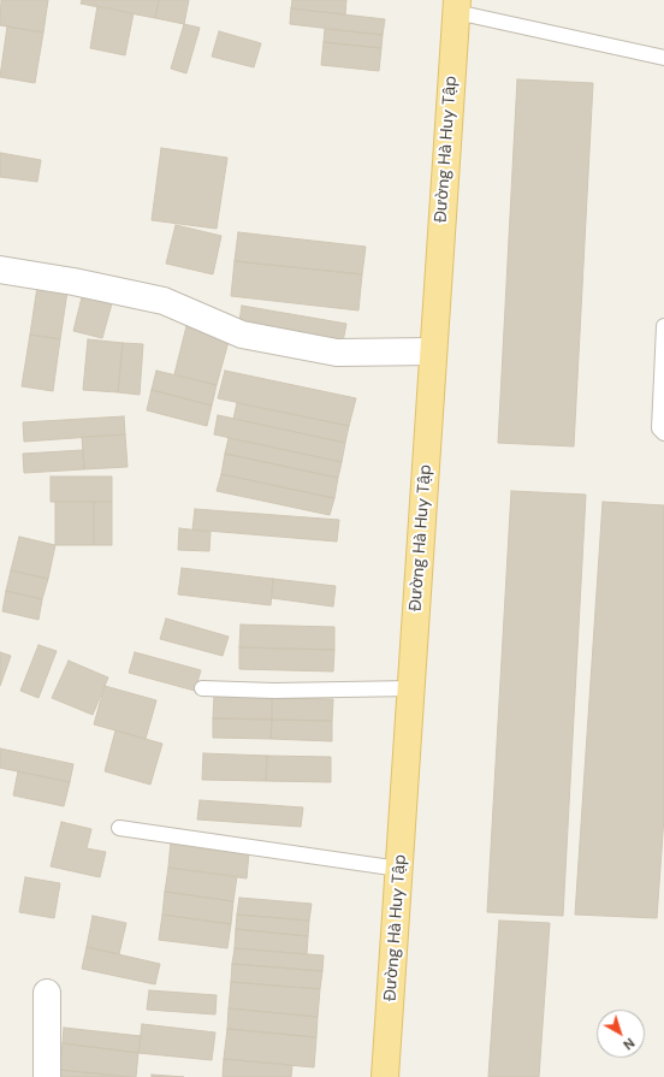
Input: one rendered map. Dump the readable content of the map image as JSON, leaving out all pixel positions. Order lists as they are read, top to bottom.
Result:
{
  "streets": {
    "main road": ["Đường Hà Huy Tập"]
  },
  "north": "bottom right"
}
